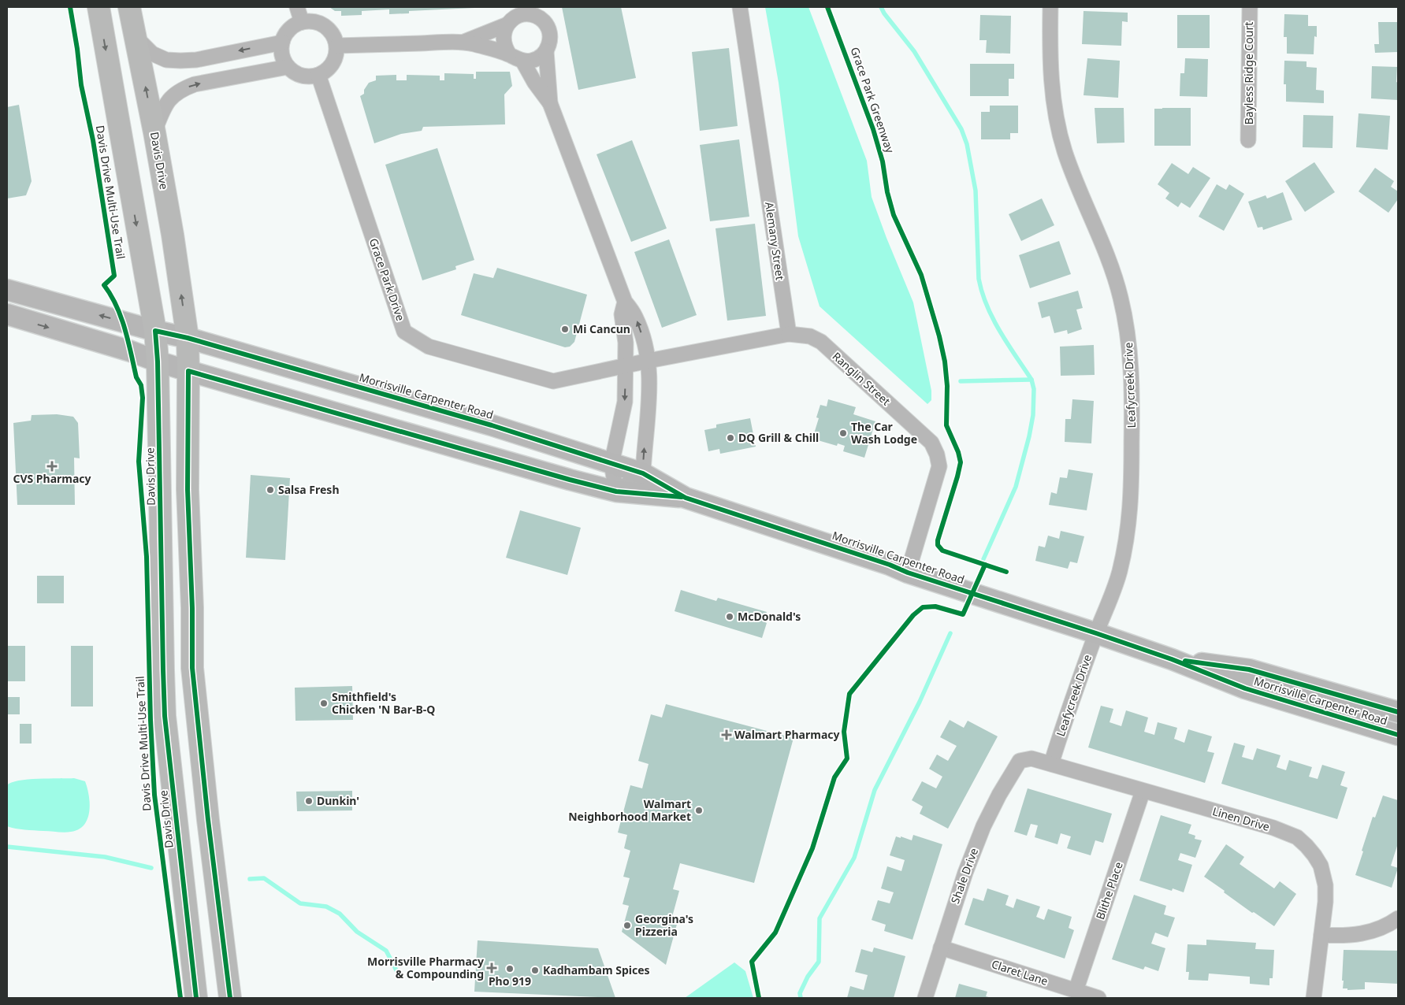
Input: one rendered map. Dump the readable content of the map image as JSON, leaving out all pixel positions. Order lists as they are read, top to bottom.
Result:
{
  "streets": {
    "main road": ["Davis Drive", "Morrisville Carpenter Road"],
    "street": [
      "Bayless Ridge Court",
      "Alemany Street",
      "Grace Park Drive",
      "Ranglin Street",
      "Leafycreek Drive",
      "Linen Drive",
      "Shale Drive",
      "Blithe Place",
      "Claret Lane"
    ],
    "cycle path": ["Grace Park Greenway", "Davis Drive Multi-Use Trail"]
  },
  "crossings": [
    ["Davis Drive", "Morrisville Carpenter Road"],
    ["Alemany Street", "Ranglin Street"],
    ["Ranglin Street", "Morrisville Carpenter Road"],
    ["Leafycreek Drive", "Morrisville Carpenter Road"],
    ["Leafycreek Drive", "Linen Drive"],
    ["Linen Drive", "Shale Drive"],
    ["Linen Drive", "Blithe Place"],
    ["Shale Drive", "Claret Lane"],
    ["Blithe Place", "Claret Lane"]
  ],
  "places": {
    "other": [
      "Mi Cancun",
      "The Car Wash Lodge",
      "DQ Grill & Chill",
      "Salsa Fresh",
      "McDonald's",
      "Smithfield's Chicken 'N Bar-B-Q",
      "Dunkin'",
      "Walmart Neighborhood Market",
      "Georgina's Pizzeria",
      "Pho 919",
      "Kadhambam Spices"
    ],
    "health": ["CVS Pharmacy", "Walmart Pharmacy", "Morrisville Pharmacy & Compounding"]
  }
}
